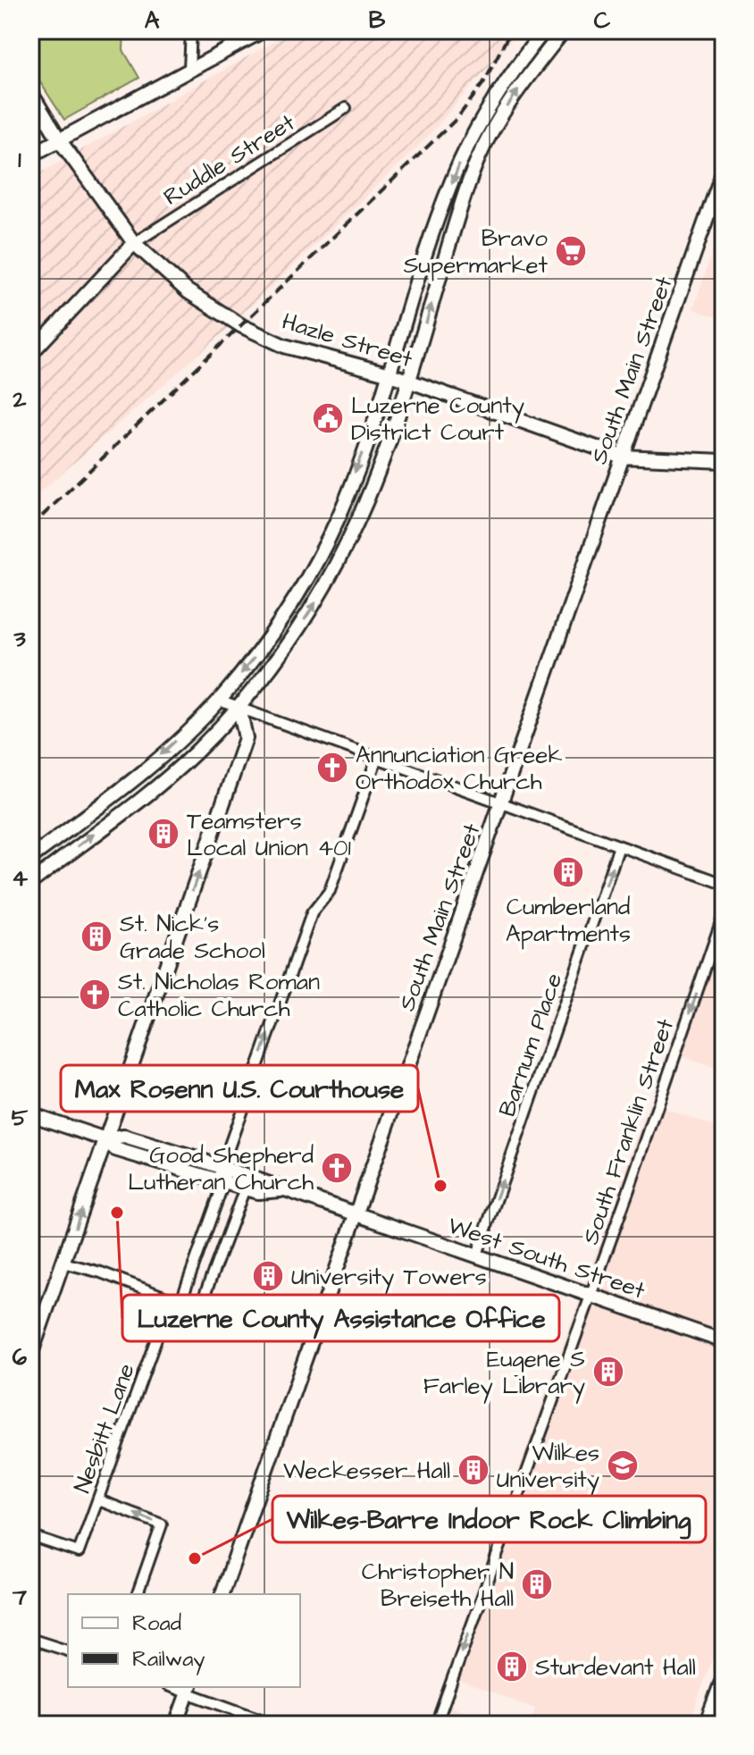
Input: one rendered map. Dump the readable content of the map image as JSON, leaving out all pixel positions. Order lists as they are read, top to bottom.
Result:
{
  "streets": {
    "main road": ["Hazle Street", "South Main Street", "West South Street"],
    "street": [
      "Ruddle Street",
      "Barnum Place",
      "South Franklin Street",
      "Nesbitt Lane"
    ]
  },
  "crossings": [
    ["Ruddle Street", "Hazle Street"],
    ["Hazle Street", "South Main Street"],
    ["South Main Street", "West South Street"],
    ["Barnum Place", "West South Street"],
    ["South Franklin Street", "West South Street"]
  ],
  "one_way": ["Barnum Place", "South Franklin Street"],
  "places": {
    "supermarket": ["Bravo Supermarket"],
    "public building": ["Luzerne County District Court"],
    "church": ["Annunciation Greek Orthodox Church", "St. Nicholas Roman Catholic Church", "Good Shepherd Lutheran Church"],
    "building": [
      "Teamsters Local Union 401",
      "Cumberland Apartments",
      "St. Nick's Grade School",
      "University Towers",
      "Eugene S Farley Library",
      "Weckesser Hall",
      "Christopher N Breiseth Hall",
      "Sturdevant Hall"
    ],
    "other": ["Max Rosenn U.S. Courthouse", "Luzerne County Assistance Office", "Wilkes-Barre Indoor Rock Climbing"],
    "school or university": ["Wilkes University"]
  },
  "legend": ["Road", "Railway"],
  "grid": {
    "columns": ["A", "B", "C"],
    "rows": [
      "1",
      "2",
      "3",
      "4",
      "5",
      "6",
      "7"
    ]
  }
}
